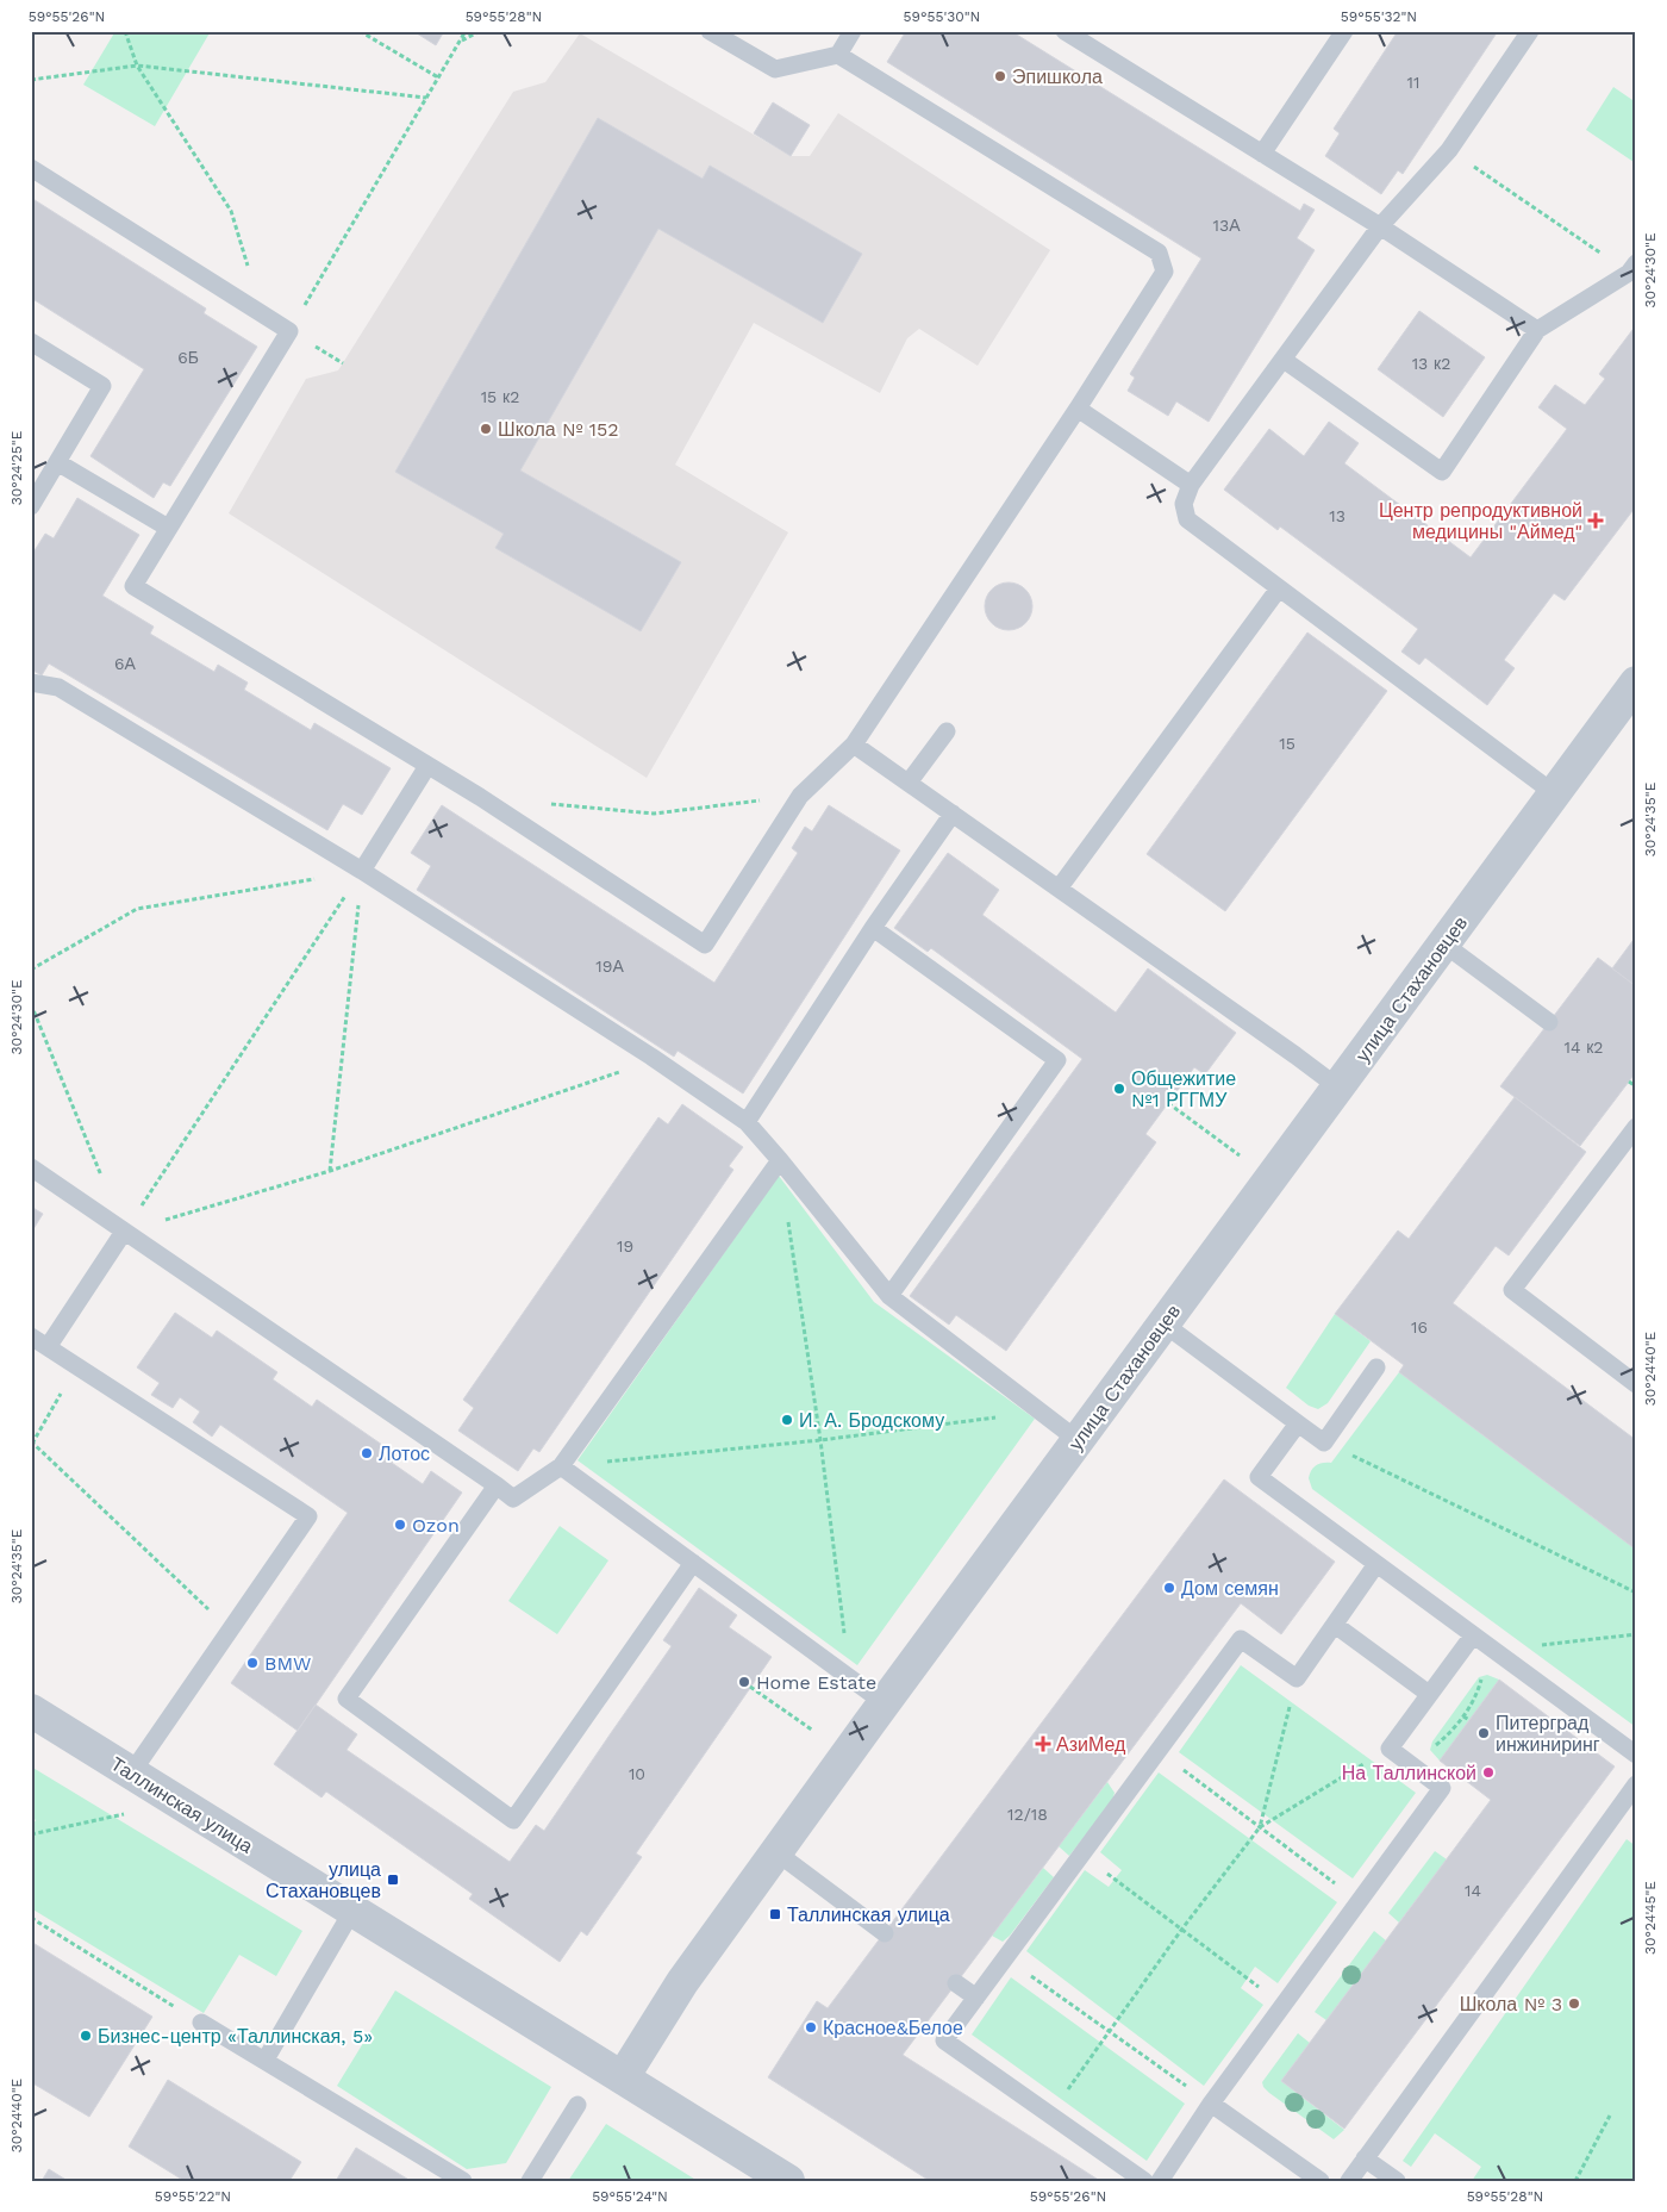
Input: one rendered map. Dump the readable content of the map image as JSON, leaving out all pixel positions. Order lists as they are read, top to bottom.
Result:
{
  "streets": {
    "street": ["улица Стахановцев", "Таллинская улица"]
  },
  "crossings": [
    ["улица Стахановцев", "Таллинская улица"]
  ],
  "places": {
    "other": [
      "Эпишкола",
      "Школа № 152",
      "Общежитие №1 РГГМУ",
      "И. А. Бродскому",
      "Лотос",
      "Ozon",
      "Дом семян",
      "BMW",
      "Home Estate",
      "Питерград инжиниринг",
      "На Таллинской",
      "Школа № 3",
      "Красное&Белое",
      "Бизнес-центр «Таллинская, 5»"
    ],
    "health": ["Центр репродуктивной медицины \"Аймед\"", "АзиМед"],
    "transit": ["улица Стахановцев", "Таллинская улица"]
  },
  "house_numbers": [
    "11",
    "13А",
    "6Б",
    "13 к2",
    "15 к2",
    "13",
    "6А",
    "15",
    "19А",
    "14 к2",
    "19",
    "16",
    "10",
    "12/18",
    "14"
  ],
  "coordinates": [
    "59°55'26\"N",
    "59°55'28\"N",
    "59°55'30\"N",
    "59°55'32\"N",
    "30°24'30\"E",
    "30°24'25\"E",
    "30°24'35\"E",
    "30°24'40\"E",
    "30°24'45\"E",
    "59°55'22\"N",
    "59°55'24\"N"
  ]
}
